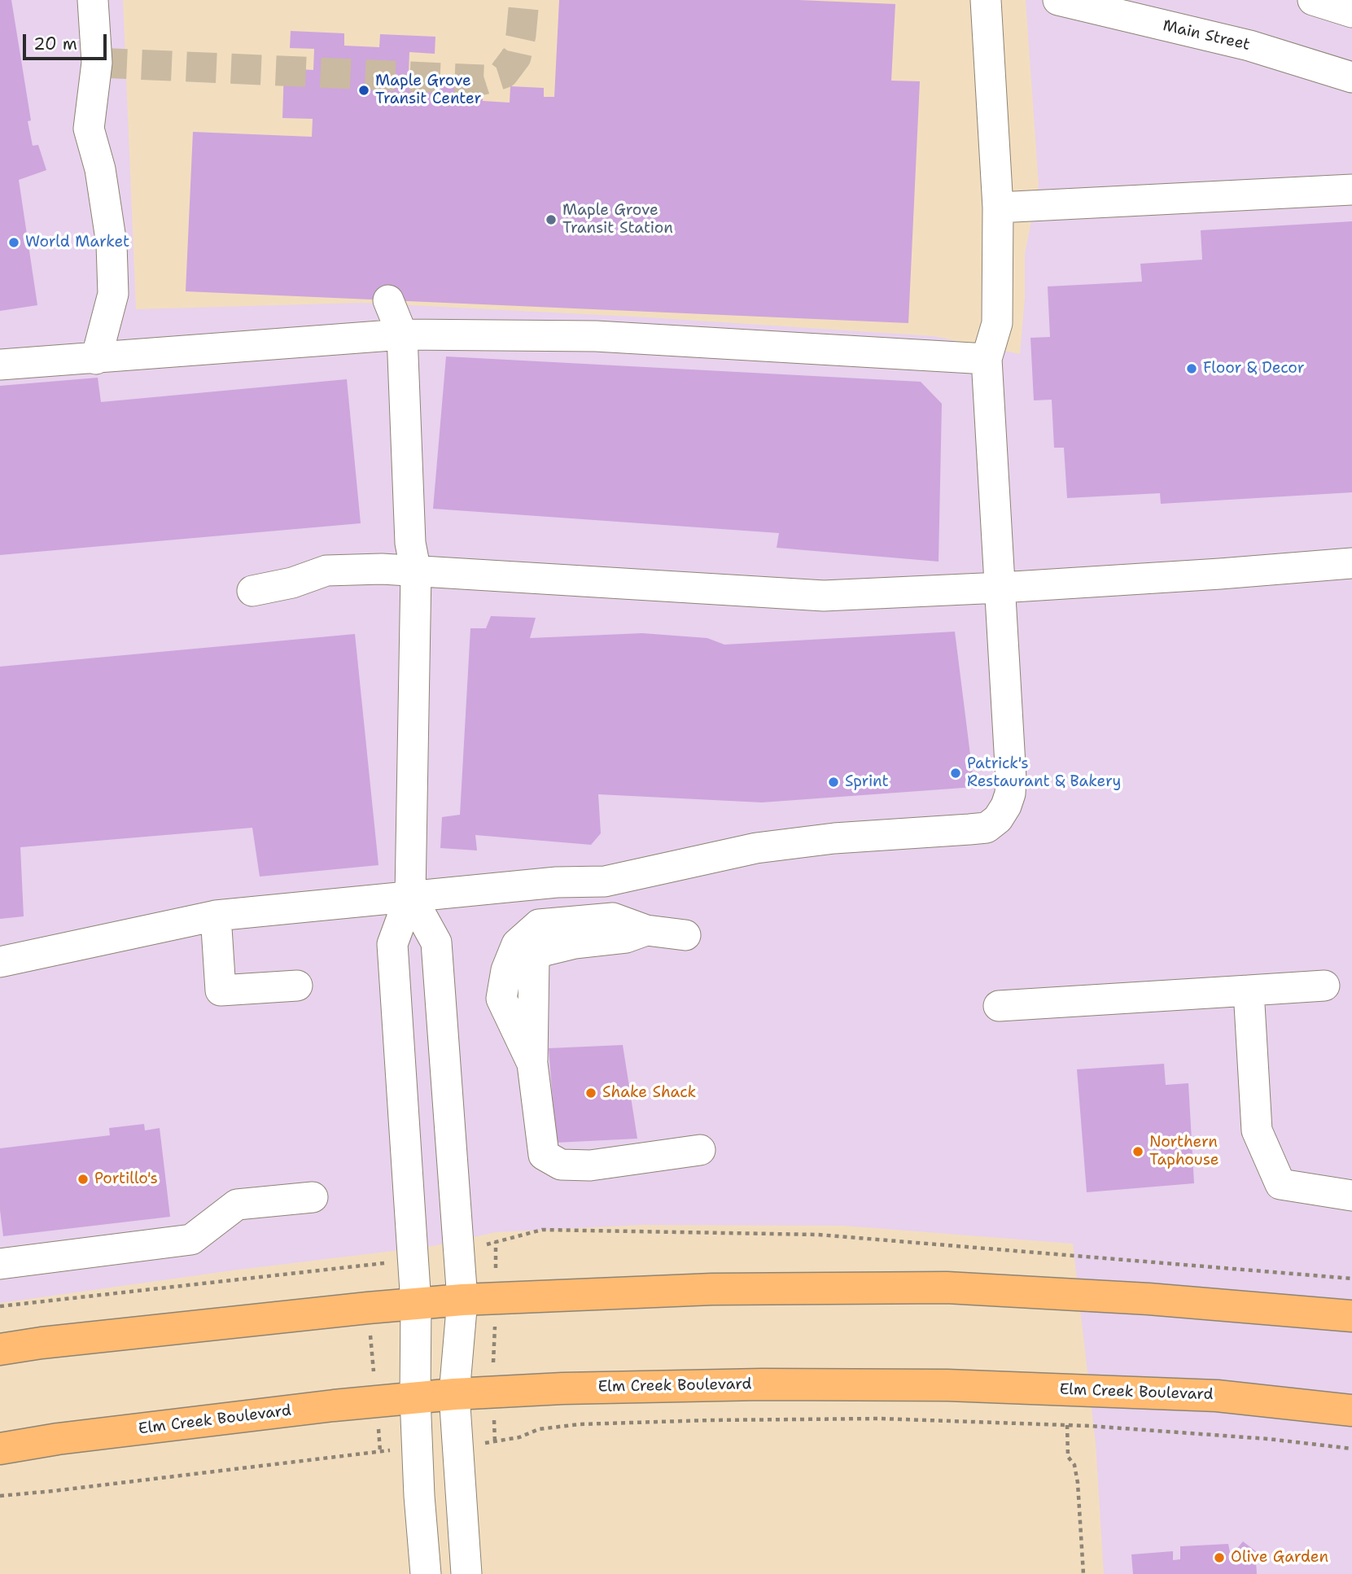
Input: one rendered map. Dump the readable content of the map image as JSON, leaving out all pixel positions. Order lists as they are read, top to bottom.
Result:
{
  "streets": {
    "main road": ["Elm Creek Boulevard"],
    "street": ["Main Street"]
  },
  "places": [
    "Maple Grove Transit Center",
    "Maple Grove Transit Station",
    "World Market",
    "Floor & Decor",
    "Patrick's Restaurant & Bakery",
    "Sprint",
    "Shake Shack",
    "Northern Taphouse",
    "Portillo's",
    "Olive Garden"
  ],
  "scale_bar": "20 m"
}
